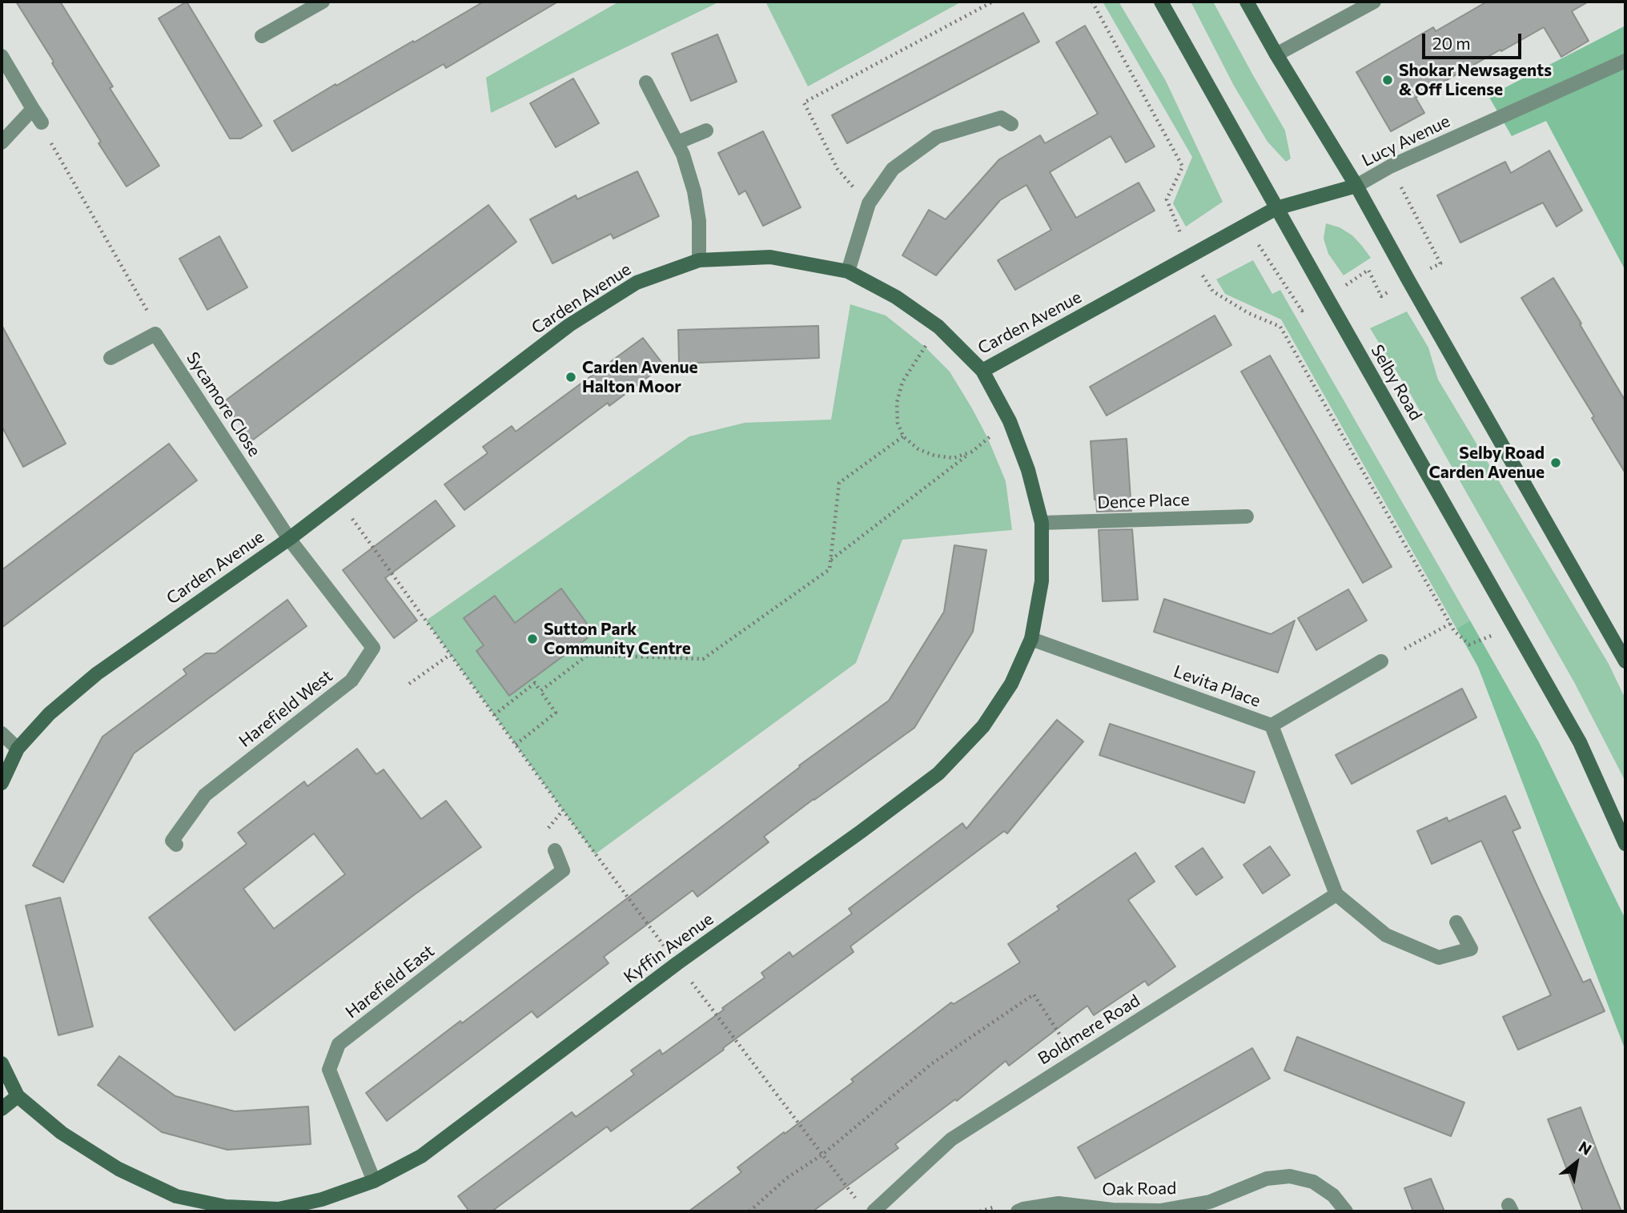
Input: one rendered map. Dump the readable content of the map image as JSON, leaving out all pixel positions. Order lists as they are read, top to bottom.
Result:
{
  "streets": {
    "street": [
      "Lucy Avenue",
      "Carden Avenue",
      "Selby Road",
      "Sycamore Close",
      "Dence Place",
      "Levita Place",
      "Harefield West",
      "Kyffin Avenue",
      "Harefield East",
      "Boldmere Road",
      "Oak Road"
    ]
  },
  "crossings": [
    ["Lucy Avenue", "Carden Avenue"],
    ["Carden Avenue", "Selby Road"],
    ["Carden Avenue", "Sycamore Close"],
    ["Carden Avenue", "Harefield West"],
    ["Carden Avenue", "Kyffin Avenue"],
    ["Sycamore Close", "Harefield West"],
    ["Dence Place", "Kyffin Avenue"],
    ["Levita Place", "Kyffin Avenue"],
    ["Kyffin Avenue", "Harefield East"]
  ],
  "places": [
    "Shokar Newsagents & Off License",
    "Carden Avenue Halton Moor",
    "Selby Road Carden Avenue",
    "Sutton Park Community Centre"
  ],
  "scale_bar": "20 m",
  "north": "top right"
}
